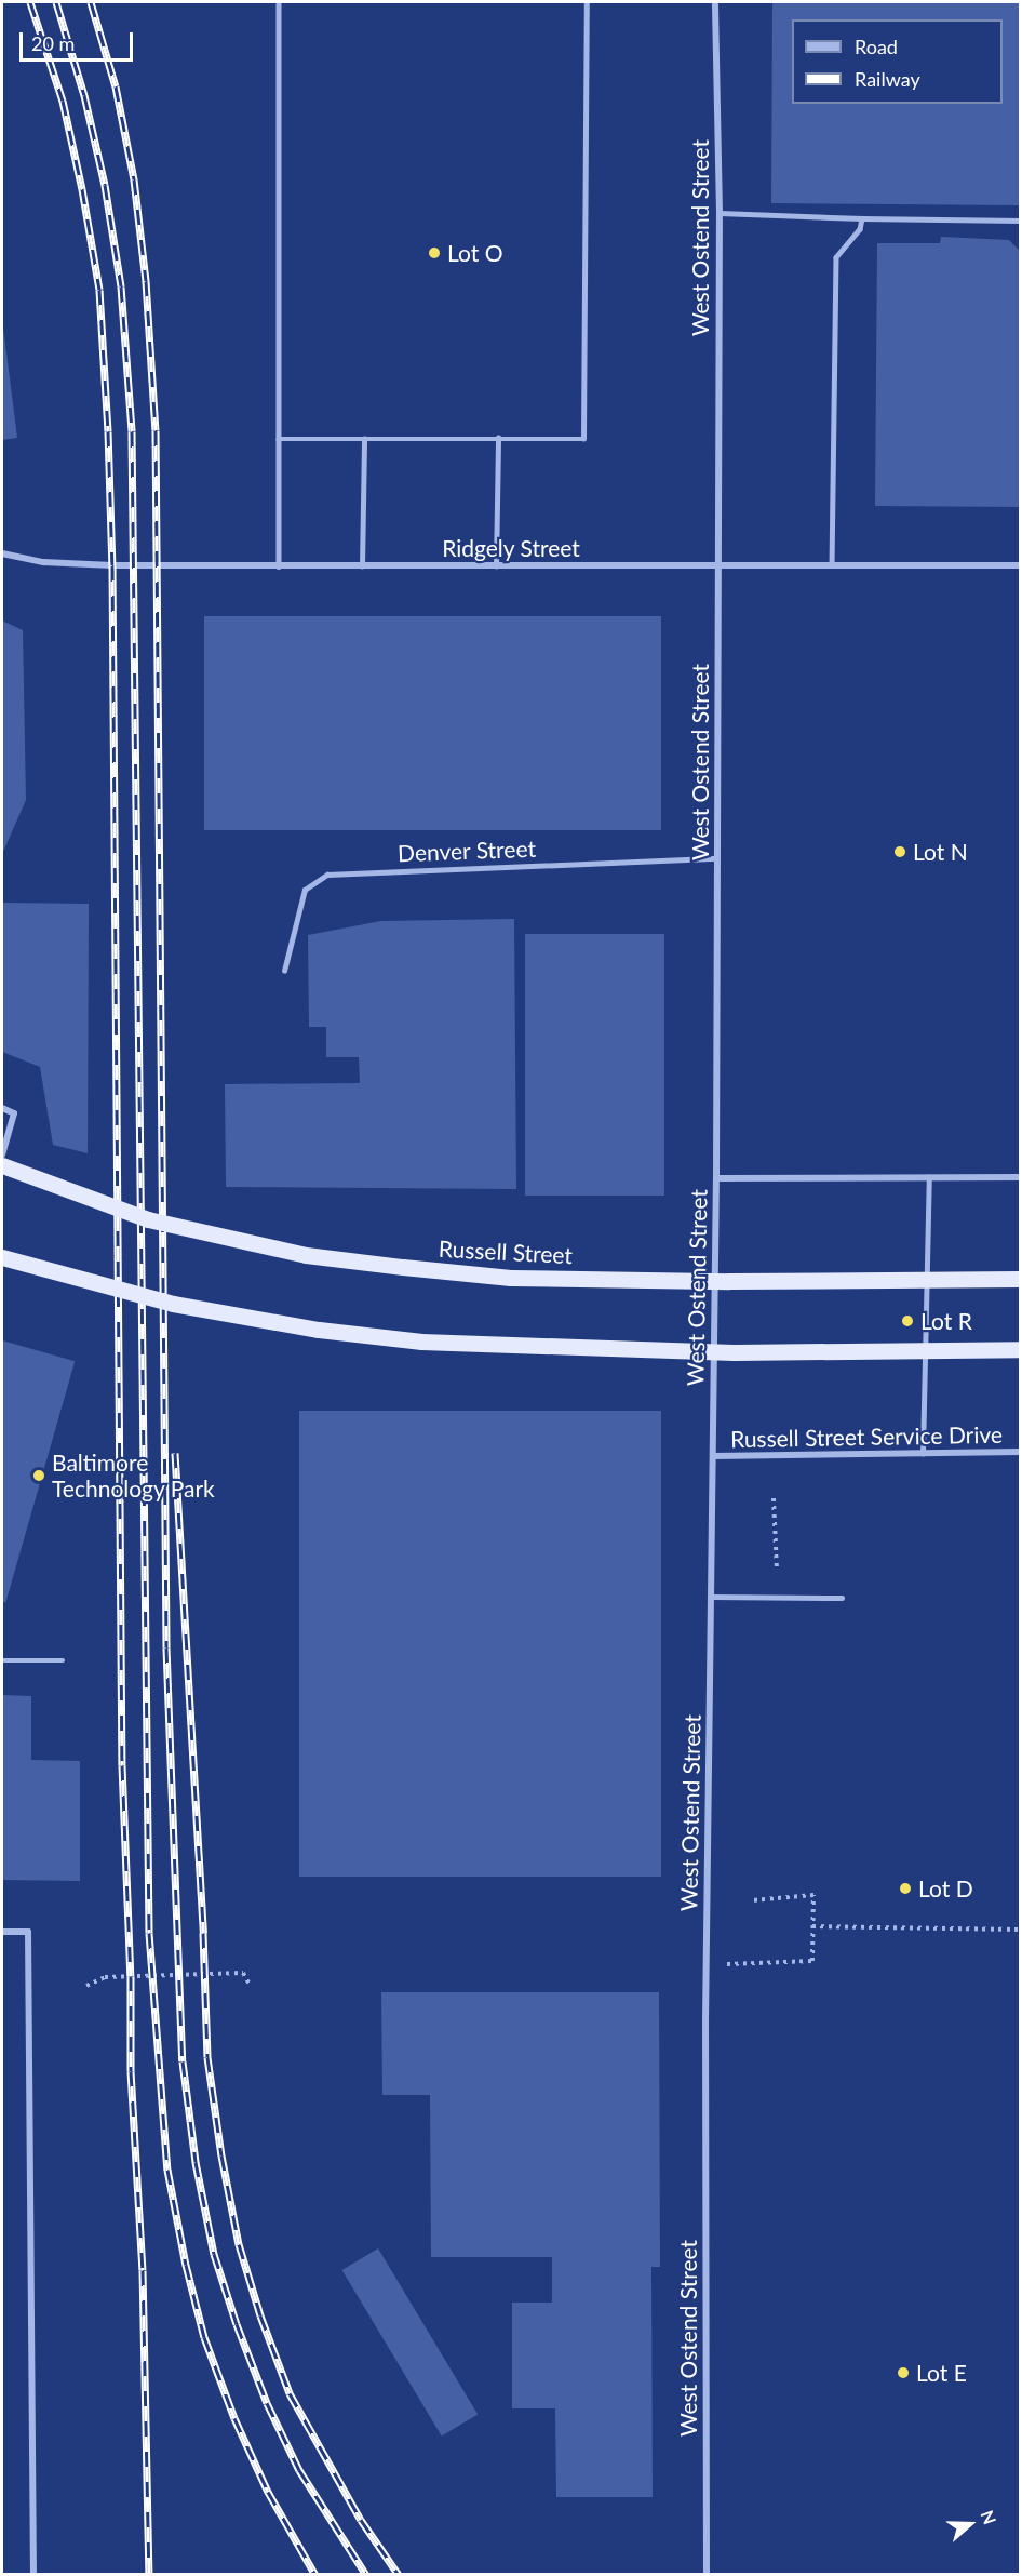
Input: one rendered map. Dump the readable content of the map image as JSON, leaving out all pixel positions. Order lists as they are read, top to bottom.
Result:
{
  "streets": {
    "main road": ["Russell Street"],
    "street": ["West Ostend Street", "Ridgely Street", "Russell Street Service Drive"],
    "lane": ["Denver Street"]
  },
  "crossings": [
    ["West Ostend Street", "Ridgely Street"],
    ["West Ostend Street", "Denver Street"],
    ["West Ostend Street", "Russell Street Service Drive"]
  ],
  "places": [
    "Lot O",
    "Lot N",
    "Lot R",
    "Baltimore Technology Park",
    "Lot D",
    "Lot E"
  ],
  "legend": ["Road", "Railway"],
  "scale_bar": "20 m",
  "north": "right"
}
